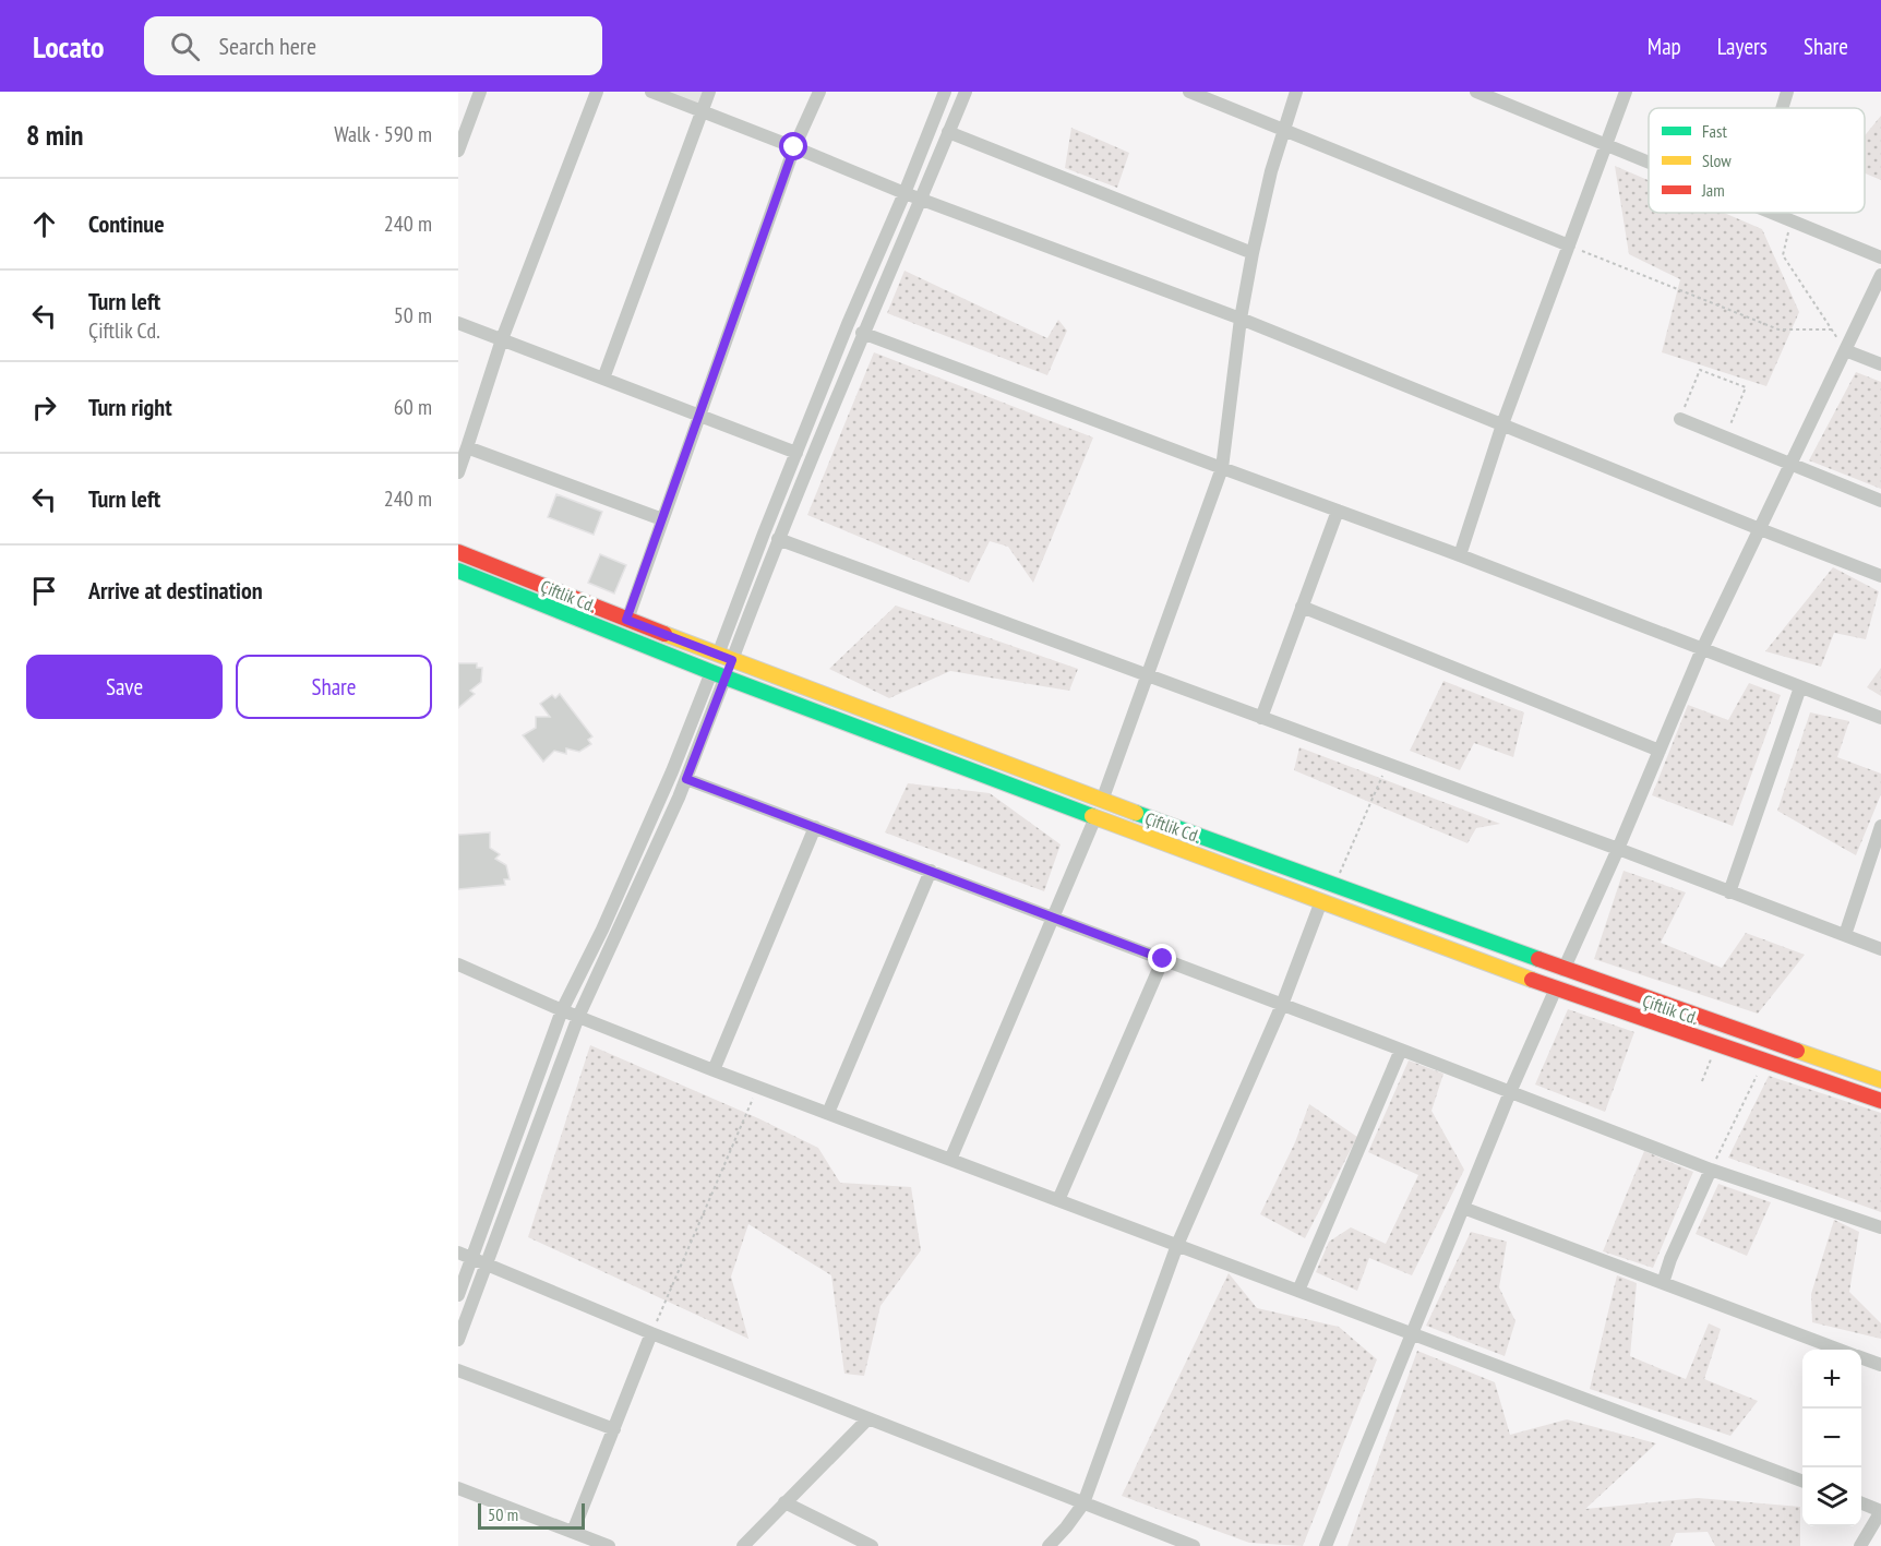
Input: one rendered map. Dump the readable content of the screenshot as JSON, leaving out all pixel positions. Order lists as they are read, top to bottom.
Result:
{
  "streets": {
    "street": ["Çiftlik Cd."]
  },
  "legend": ["Fast", "Slow", "Jam"],
  "scale_bar": "50 m",
  "page": {
    "header": "Locato",
    "search": "Search here",
    "nav": ["Map", "Layers", "Share"],
    "heading": ["8 min", "Walk · 590 m"],
    "list": [
      ["Continue", "240 m"],
      ["Turn left", "Çiftlik Cd.", "50 m"],
      ["Turn right", "60 m"],
      ["Turn left", "240 m"],
      "Arrive at destination"
    ],
    "buttons": ["Save", "Share"],
    "map_buttons": ["+", "−"],
    "scale": "50 m"
  }
}
